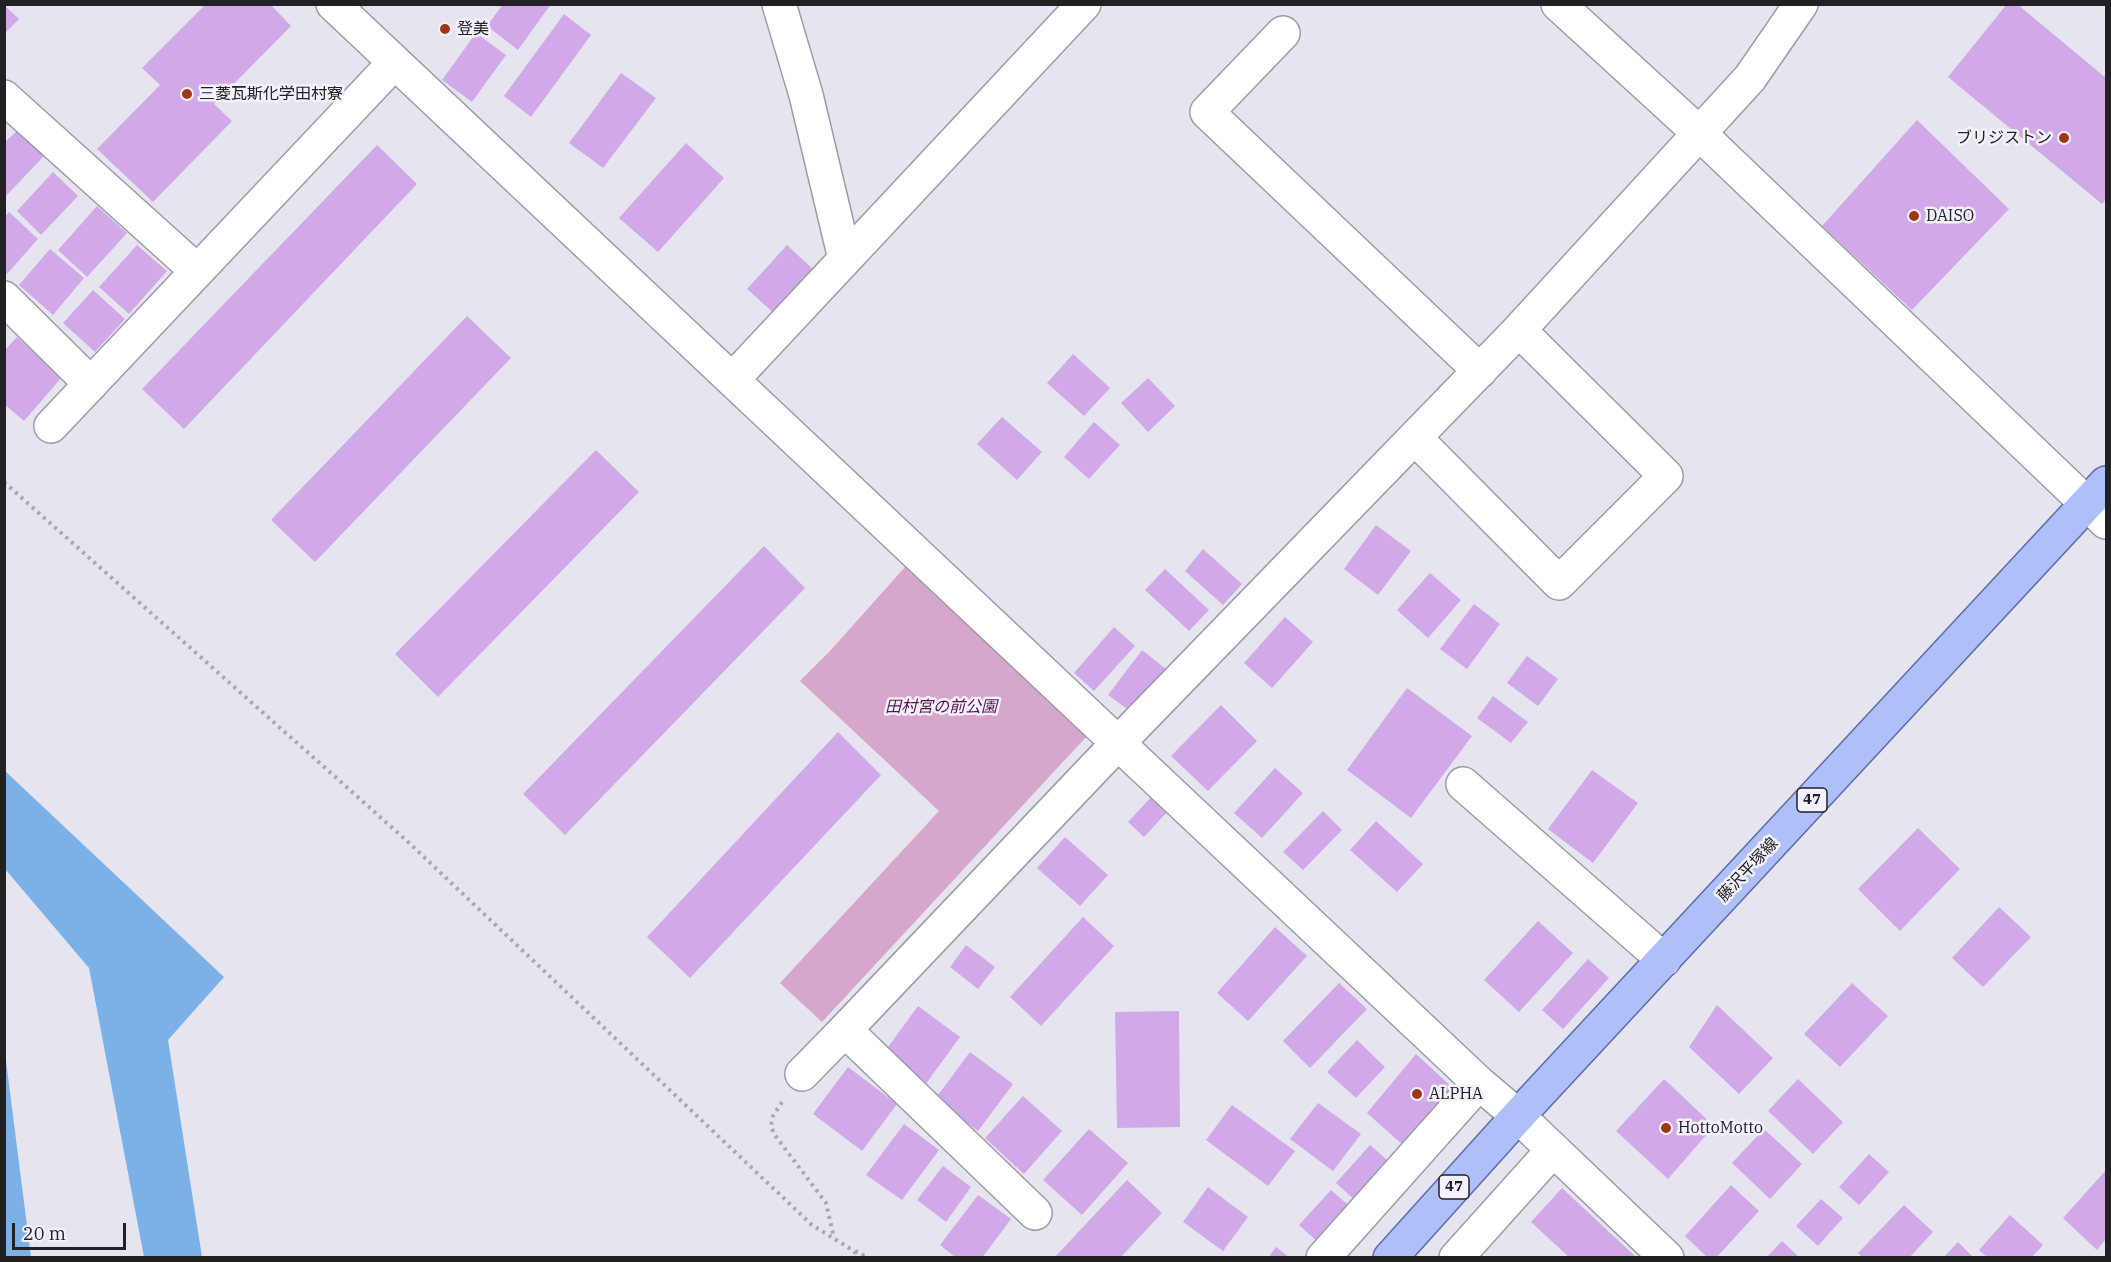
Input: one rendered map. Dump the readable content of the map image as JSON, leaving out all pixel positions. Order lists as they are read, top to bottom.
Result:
{
  "streets": {
    "main road": ["47", "藤沢平塚線"]
  },
  "parks": ["田村宮の前公園"],
  "places": [
    "登美",
    "三菱瓦斯化学田村寮",
    "ブリジストン",
    "DAISO",
    "ALPHA",
    "HottoMotto"
  ],
  "scale_bar": "20 m"
}
